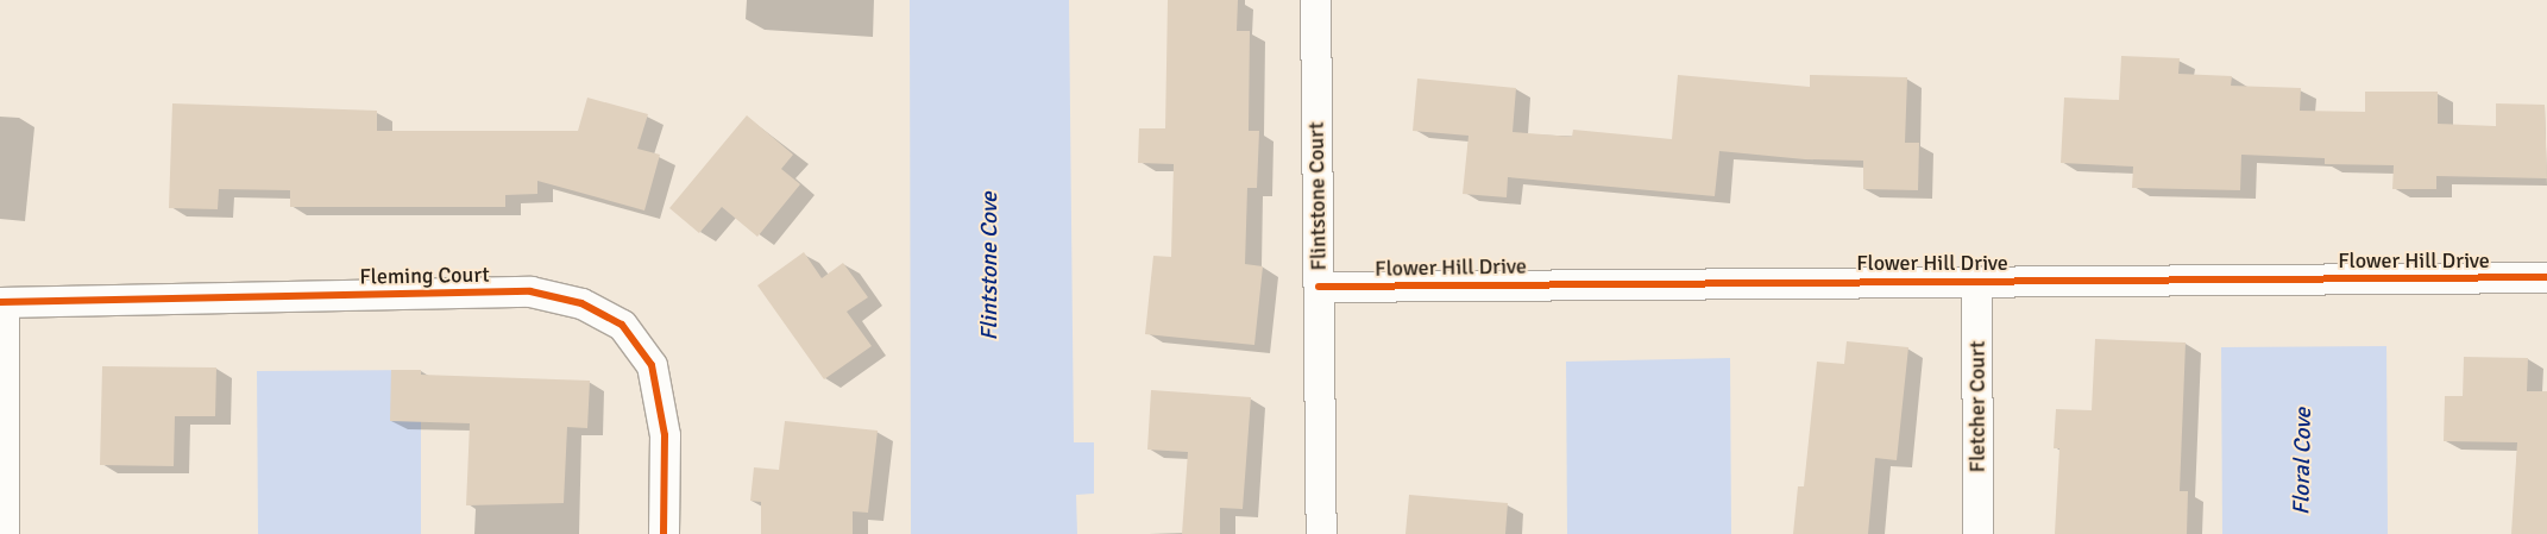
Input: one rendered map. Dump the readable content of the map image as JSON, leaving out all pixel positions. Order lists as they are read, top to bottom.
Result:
{
  "streets": {
    "street": [
      "Flintstone Court",
      "Flower Hill Drive",
      "Fleming Court",
      "Fletcher Court"
    ]
  },
  "crossings": [
    ["Flintstone Court", "Flower Hill Drive"],
    ["Flower Hill Drive", "Fletcher Court"]
  ],
  "water": ["Flintstone Cove", "Floral Cove"]
}
